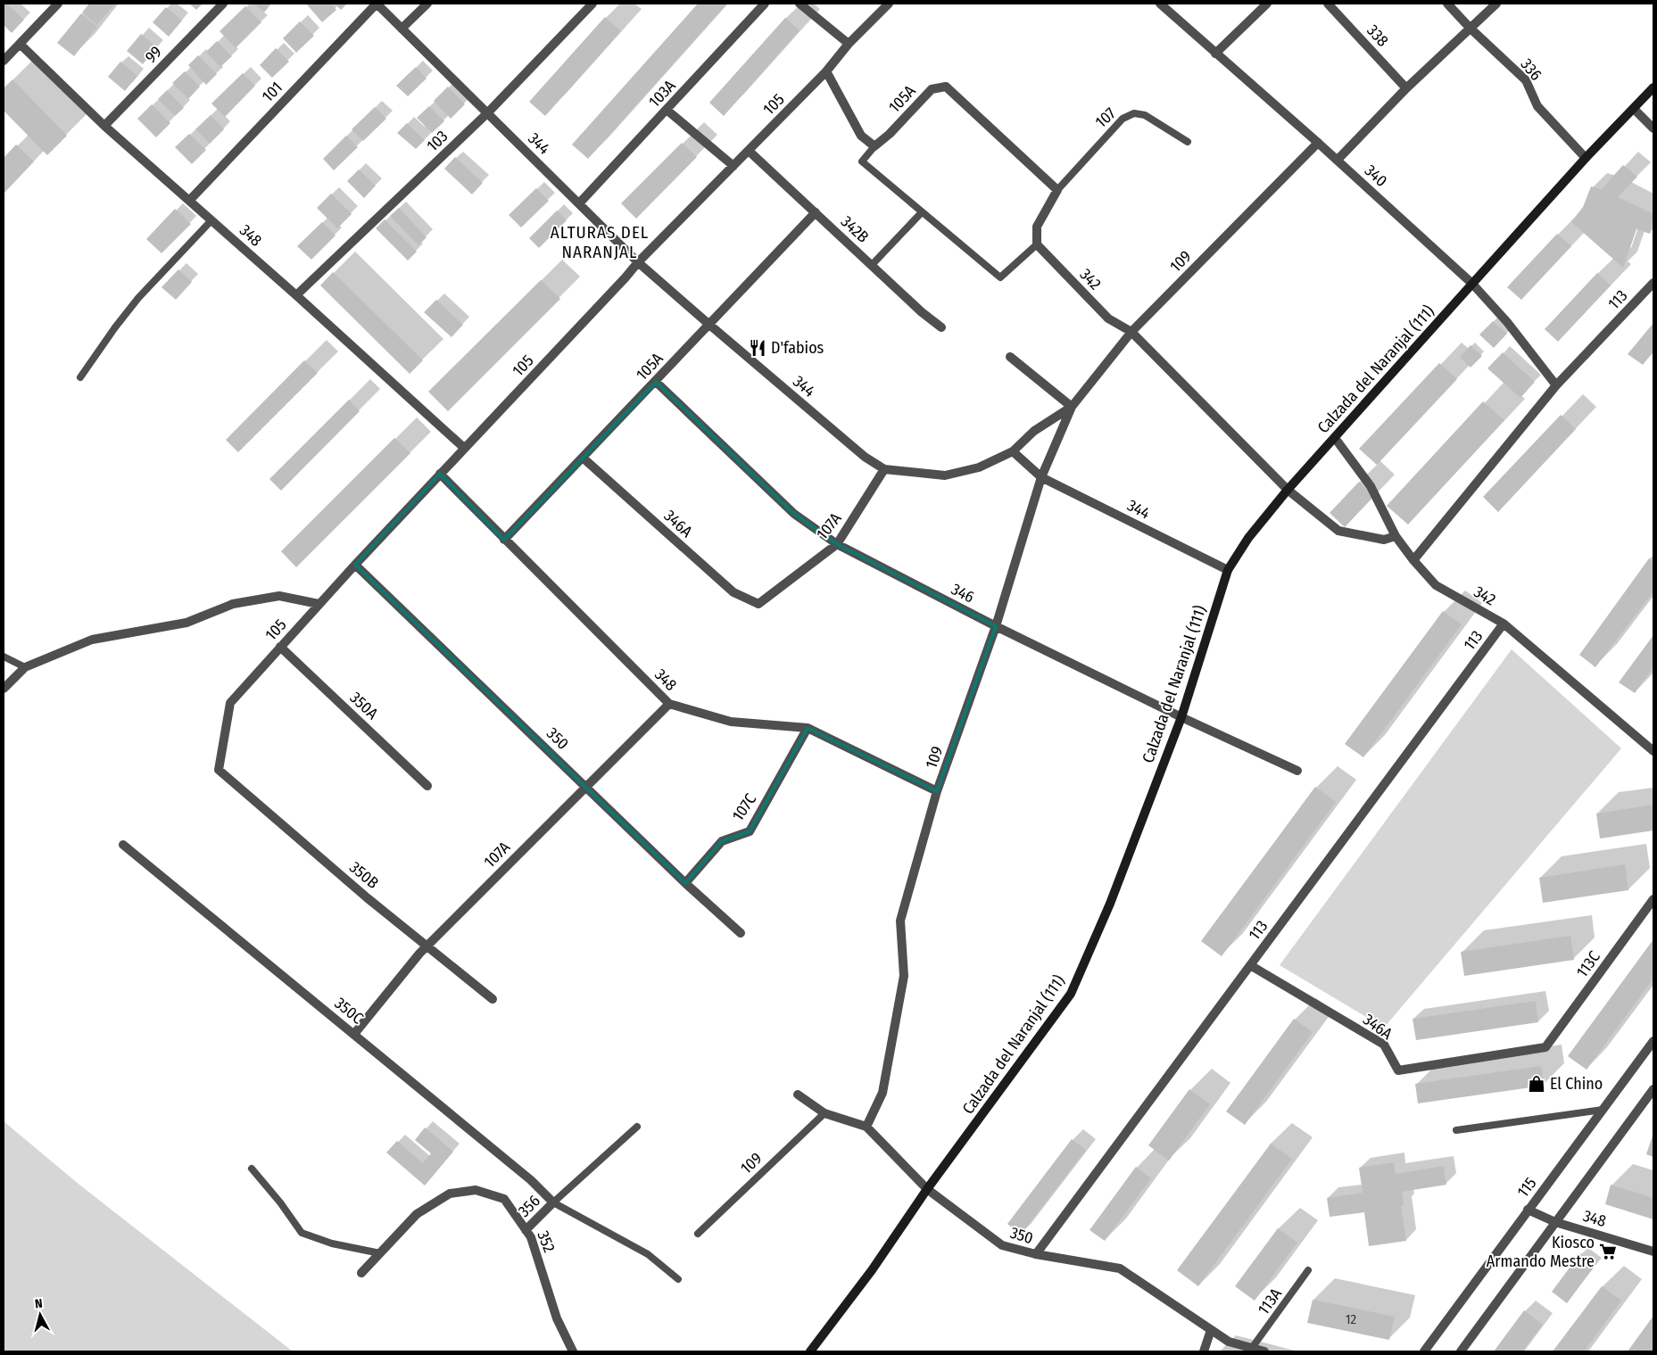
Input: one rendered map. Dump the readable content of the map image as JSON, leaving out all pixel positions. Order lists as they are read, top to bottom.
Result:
{
  "streets": {
    "main road": ["Calzada del Naranjal (111)"],
    "street": [
      "338",
      "99",
      "336",
      "101",
      "103A",
      "105A",
      "105",
      "103",
      "344",
      "340",
      "342B",
      "348",
      "109",
      "342",
      "113",
      "346A",
      "107A",
      "346",
      "350A",
      "350",
      "107C",
      "350B",
      "113C",
      "350C",
      "115",
      "356",
      "352"
    ],
    "lane": ["107", "113A"]
  },
  "crossings": [
    ["99", "348"],
    ["336", "Calzada del Naranjal (111)"],
    ["101", "344"],
    ["101", "348"],
    ["103A", "344"],
    ["105A", "107"],
    ["105A", "344"],
    ["105A", "342B"],
    ["105A", "348"],
    ["105A", "346A"],
    ["105A", "346"],
    ["105", "344"],
    ["105", "342B"],
    ["105", "348"],
    ["105", "350A"],
    ["105", "350"],
    ["105", "350B"],
    ["103", "344"],
    ["103", "348"],
    ["344", "109"],
    ["344", "Calzada del Naranjal (111)"],
    ["344", "107A"],
    ["340", "109"],
    ["340", "113"],
    ["340", "Calzada del Naranjal (111)"],
    ["348", "109"],
    ["348", "107A"],
    ["348", "107C"],
    ["348", "115"],
    ["109", "342"],
    ["109", "346"],
    ["109", "350"],
    ["342", "113"],
    ["342", "Calzada del Naranjal (111)"],
    ["113", "346A"],
    ["113", "350"],
    ["Calzada del Naranjal (111)", "346"],
    ["Calzada del Naranjal (111)", "350"],
    ["346A", "107A"],
    ["346A", "113C"],
    ["107A", "346"],
    ["107A", "350"],
    ["107A", "350B"],
    ["107A", "350C"],
    ["350", "107C"],
    ["350", "113A"],
    ["350C", "356"],
    ["356", "352"]
  ],
  "districts": ["ALTURAS DEL NARANJAL"],
  "places": {
    "restaurant": ["D'fabios"],
    "shop": ["El Chino"],
    "supermarket": ["Kiosco Armando Mestre"]
  },
  "house_numbers": ["12"],
  "north": "top"
}
